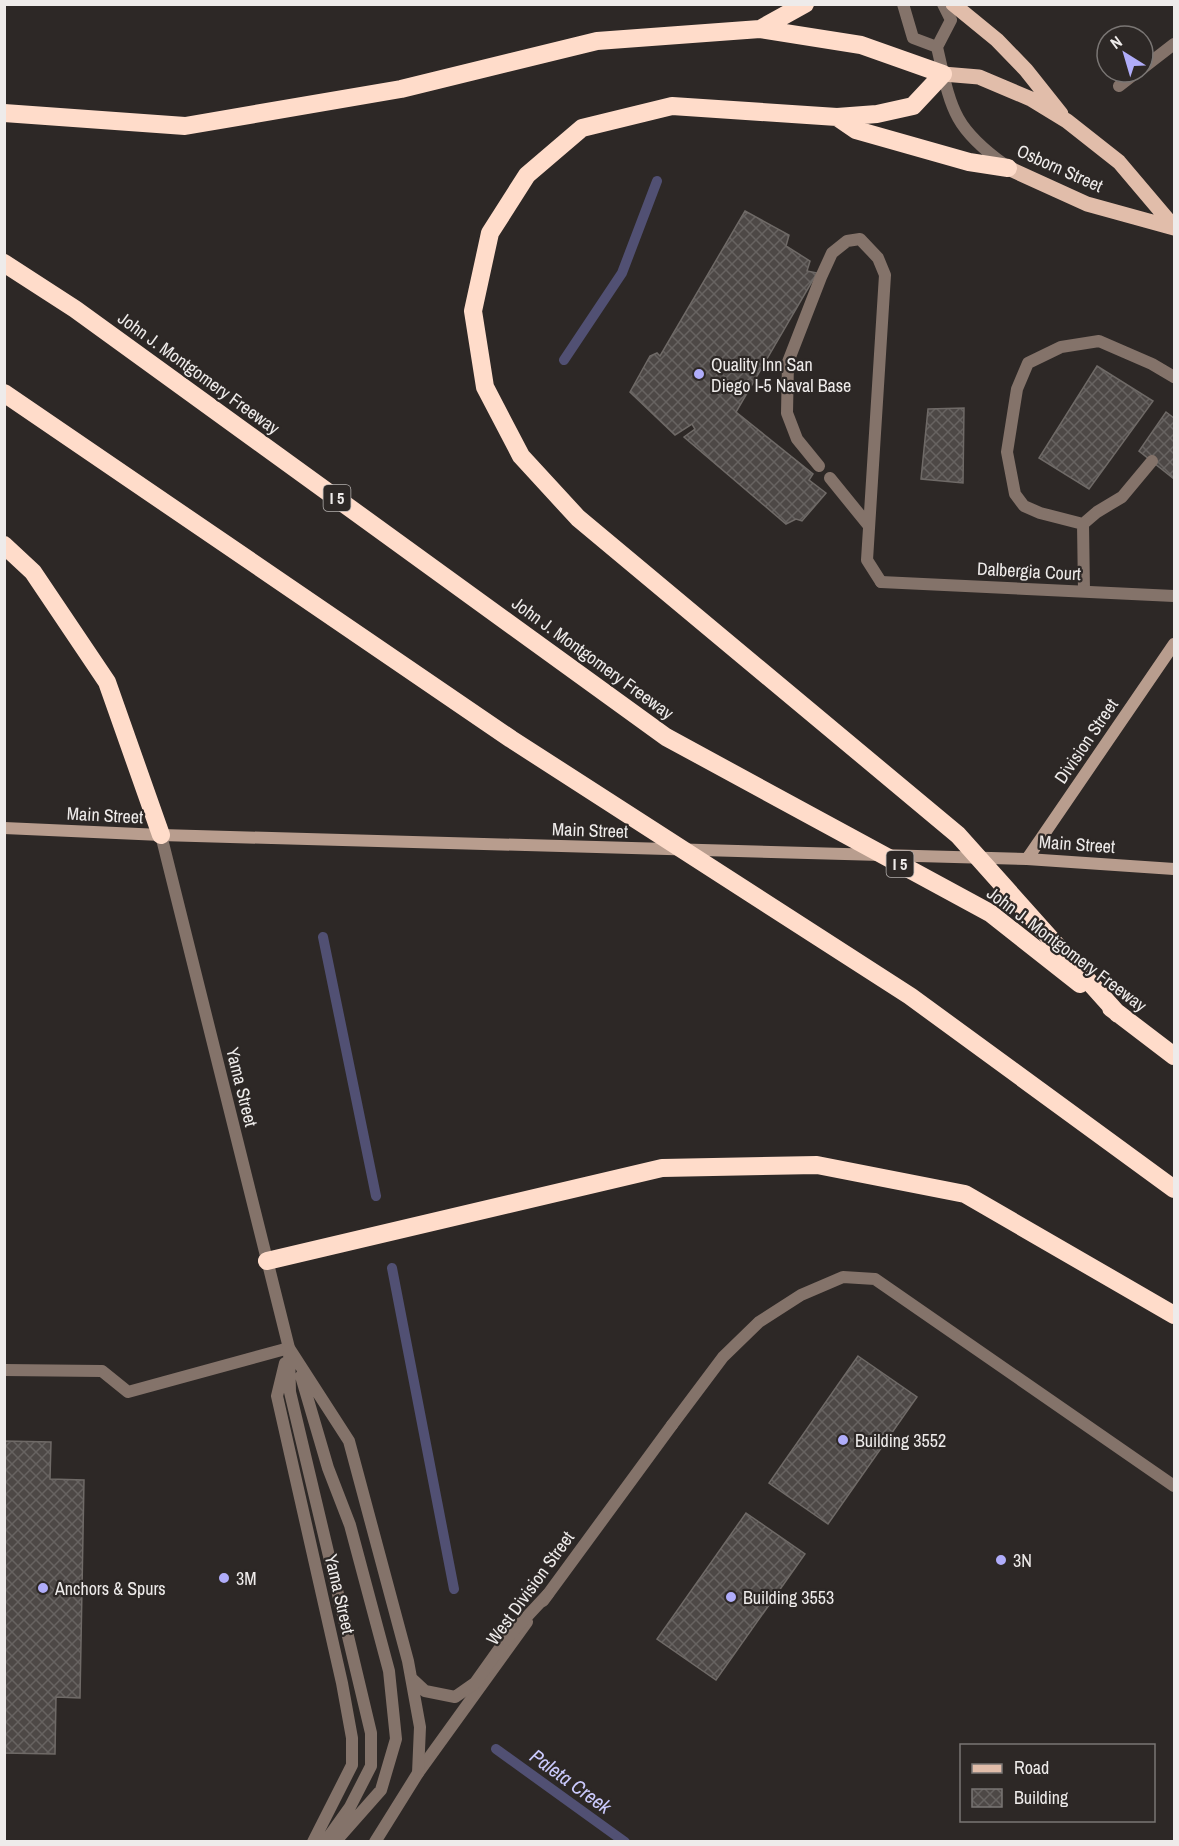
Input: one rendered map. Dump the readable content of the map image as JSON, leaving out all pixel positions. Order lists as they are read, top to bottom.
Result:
{
  "streets": {
    "highway": ["John J. Montgomery Freeway", "I 5"],
    "main road": ["Osborn Street", "Division Street", "Main Street"],
    "street": ["Dalbergia Court", "Yama Street", "West Division Street"]
  },
  "crossings": [
    ["Division Street", "Main Street"],
    ["Main Street", "Yama Street"],
    ["Yama Street", "West Division Street"]
  ],
  "water": ["Paleta Creek"],
  "places": [
    "Quality Inn San Diego I-5 Naval Base",
    "Building 3552",
    "3N",
    "3M",
    "Anchors & Spurs",
    "Building 3553"
  ],
  "legend": ["Road", "Building"],
  "north": "top left"
}
